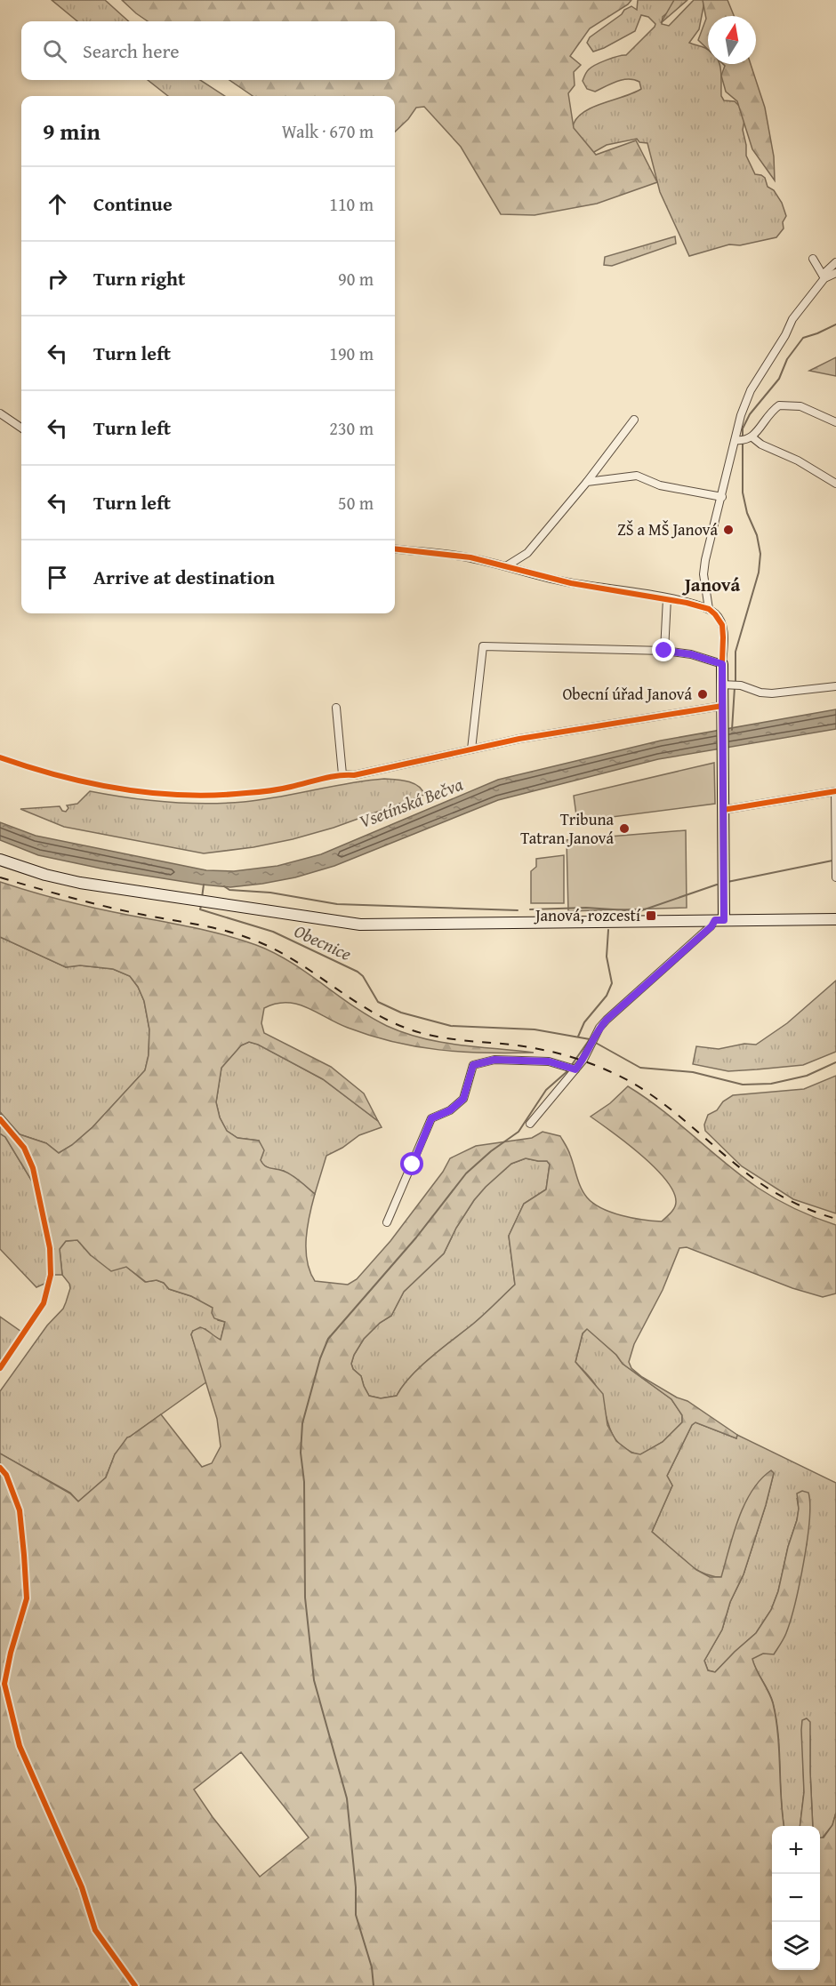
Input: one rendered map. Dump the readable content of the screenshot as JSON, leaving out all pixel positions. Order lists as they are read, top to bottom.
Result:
{
  "districts": ["Janová"],
  "water": ["Vsetínská Bečva", "Obecnice"],
  "places": {
    "other": ["ZŠ a MŠ Janová", "Obecní úřad Janová", "Tribuna Tatran Janová"],
    "transit": ["Janová, rozcestí"]
  },
  "north": "top",
  "page": {
    "search": "Search here",
    "heading": ["9 min", "Walk · 670 m"],
    "list": [
      ["Continue", "110 m"],
      ["Turn right", "90 m"],
      ["Turn left", "190 m"],
      ["Turn left", "230 m"],
      ["Turn left", "50 m"],
      "Arrive at destination"
    ],
    "map_buttons": ["+", "−"]
  }
}
